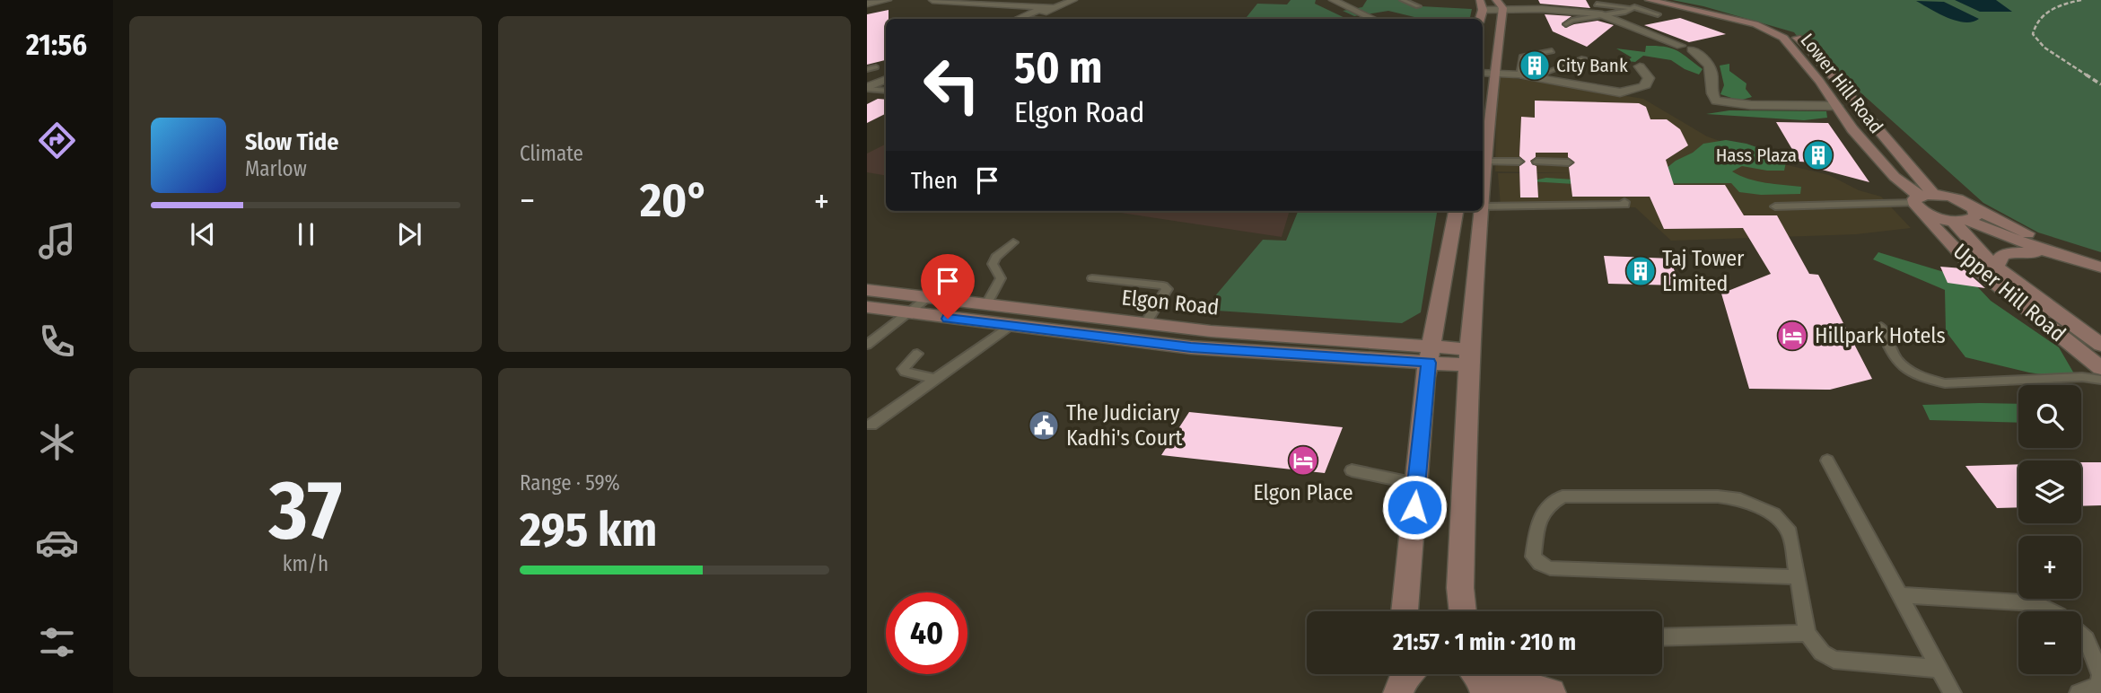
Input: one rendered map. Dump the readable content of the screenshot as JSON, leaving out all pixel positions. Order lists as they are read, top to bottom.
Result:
{
  "streets": {
    "street": ["Lower Hill Road", "Upper Hill Road", "Elgon Road"]
  },
  "crossings": [
    ["Lower Hill Road", "Upper Hill Road"]
  ],
  "places": {
    "building": ["City Bank", "Hass Plaza", "Taj Tower Limited"],
    "hotel": ["Hillpark Hotels", "Elgon Place"],
    "public building": ["The Judiciary Kadhi's Court"]
  },
  "page": {
    "tabs": "21:56",
    "tile": [
      "Climate",
      ["37", "km/h"],
      ["Range · 59%", "295 km"]
    ],
    "turn": ["50 m", "Elgon Road"],
    "song": ["Slow Tide", "Marlow"],
    "then": "Then",
    "heat": ["−", "20°", "+"],
    "map_buttons": ["+", "−"],
    "limit": "40",
    "trip": "21:57 · 1 min · 210 m"
  }
}
